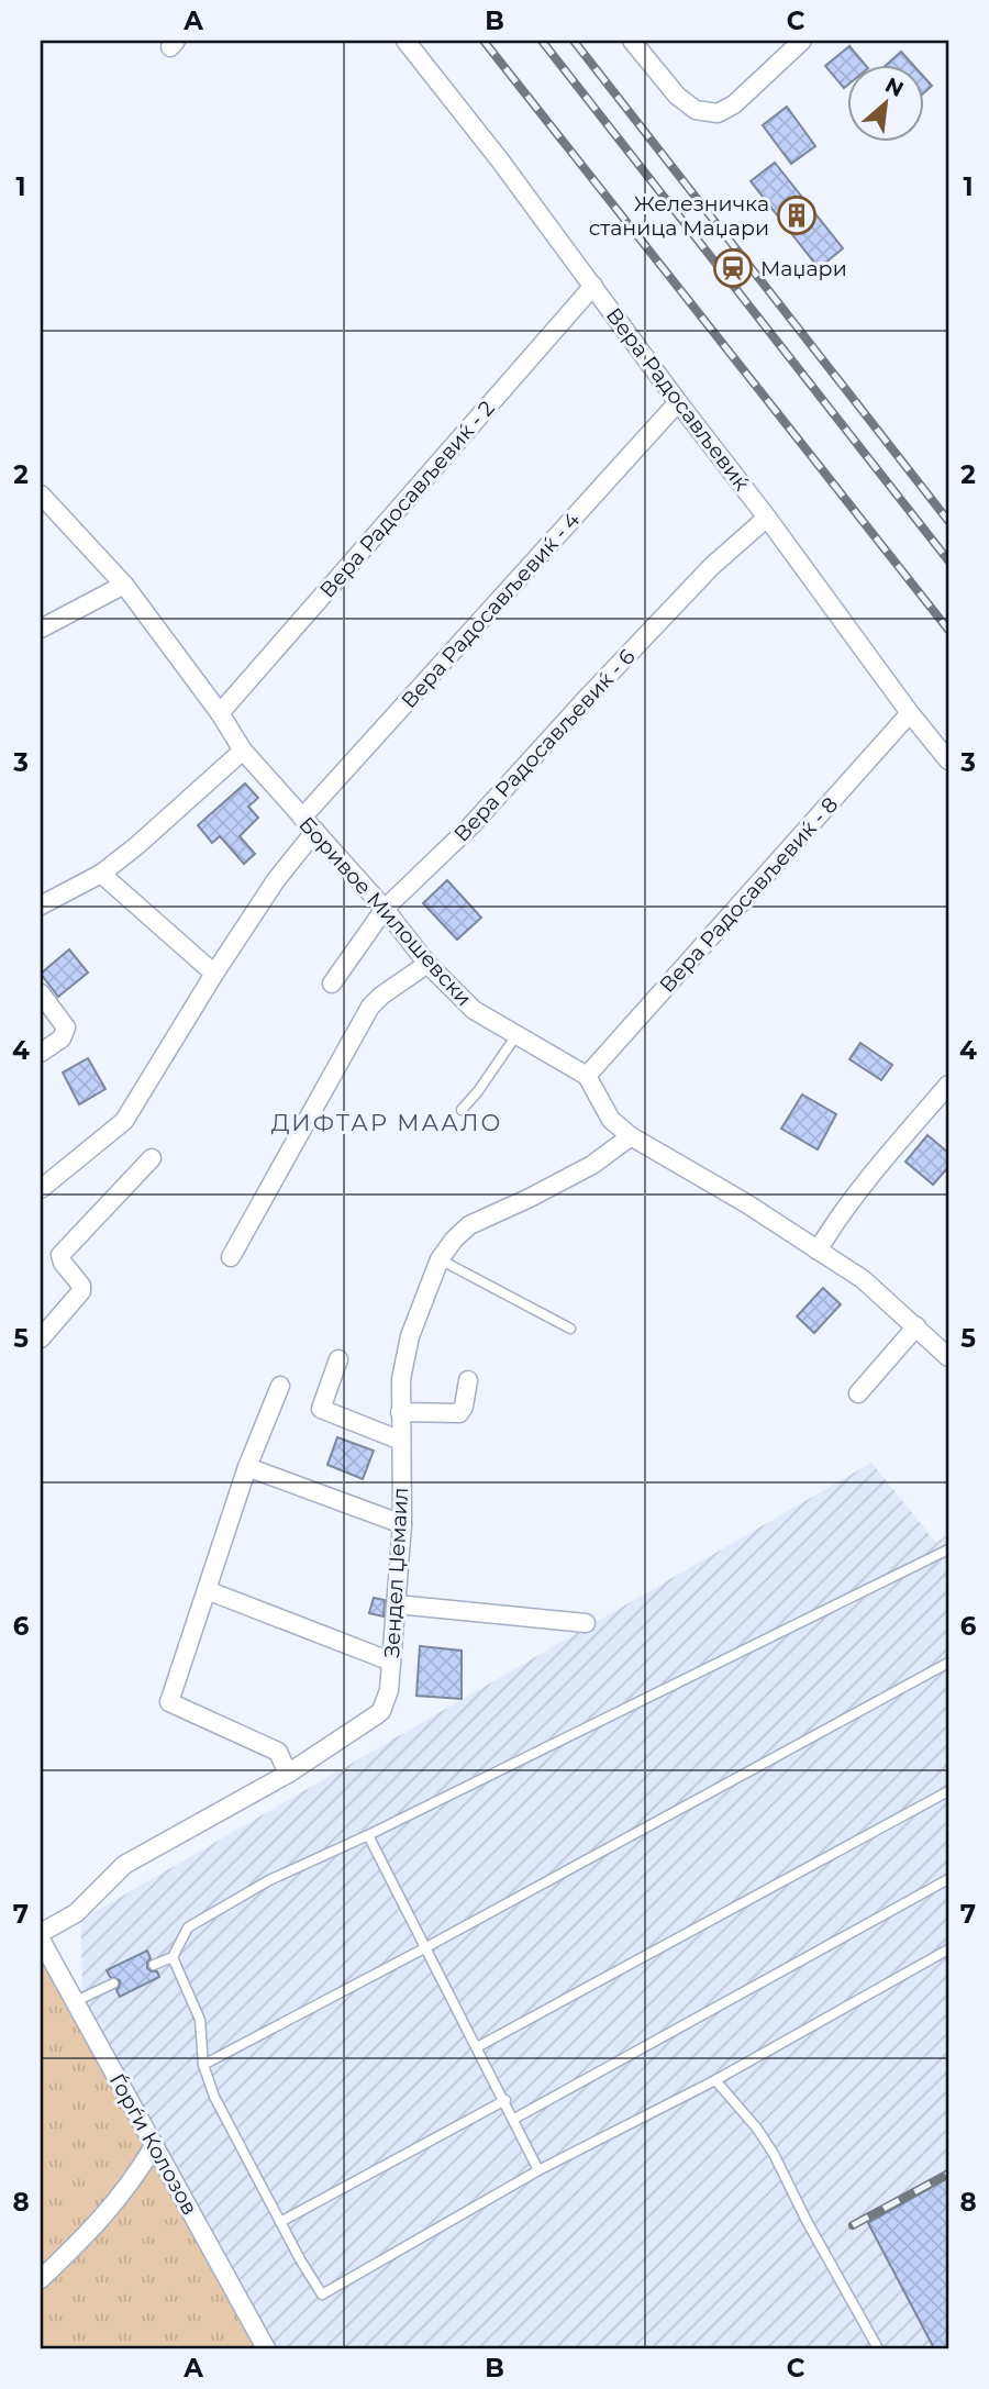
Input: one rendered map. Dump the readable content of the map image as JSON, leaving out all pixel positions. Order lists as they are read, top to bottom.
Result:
{
  "streets": {
    "street": [
      "Вера Радосављевиќ",
      "Вера Радосављевиќ - 2",
      "Вера Радосављевиќ - 4",
      "Вера Радосављевиќ - 6",
      "Вера Радосављевиќ - 8",
      "Боривое Милошевски",
      "Зендел Џемаил",
      "Ѓорѓи Колозов"
    ]
  },
  "crossings": [
    ["Вера Радосављевиќ", "Вера Радосављевиќ - 2"],
    ["Вера Радосављевиќ", "Вера Радосављевиќ - 4"],
    ["Вера Радосављевиќ", "Вера Радосављевиќ - 6"],
    ["Вера Радосављевиќ", "Вера Радосављевиќ - 8"],
    ["Вера Радосављевиќ - 2", "Боривое Милошевски"],
    ["Вера Радосављевиќ - 4", "Боривое Милошевски"],
    ["Вера Радосављевиќ - 6", "Боривое Милошевски"],
    ["Вера Радосављевиќ - 8", "Боривое Милошевски"]
  ],
  "districts": ["ДИФТАР МААЛО"],
  "places": {
    "building": ["Железничка станица Маџари"],
    "station": ["Маџари"]
  },
  "north": "top right",
  "grid": {
    "columns": ["A", "B", "C"],
    "rows": [
      "1",
      "2",
      "3",
      "4",
      "5",
      "6",
      "7",
      "8"
    ]
  }
}
